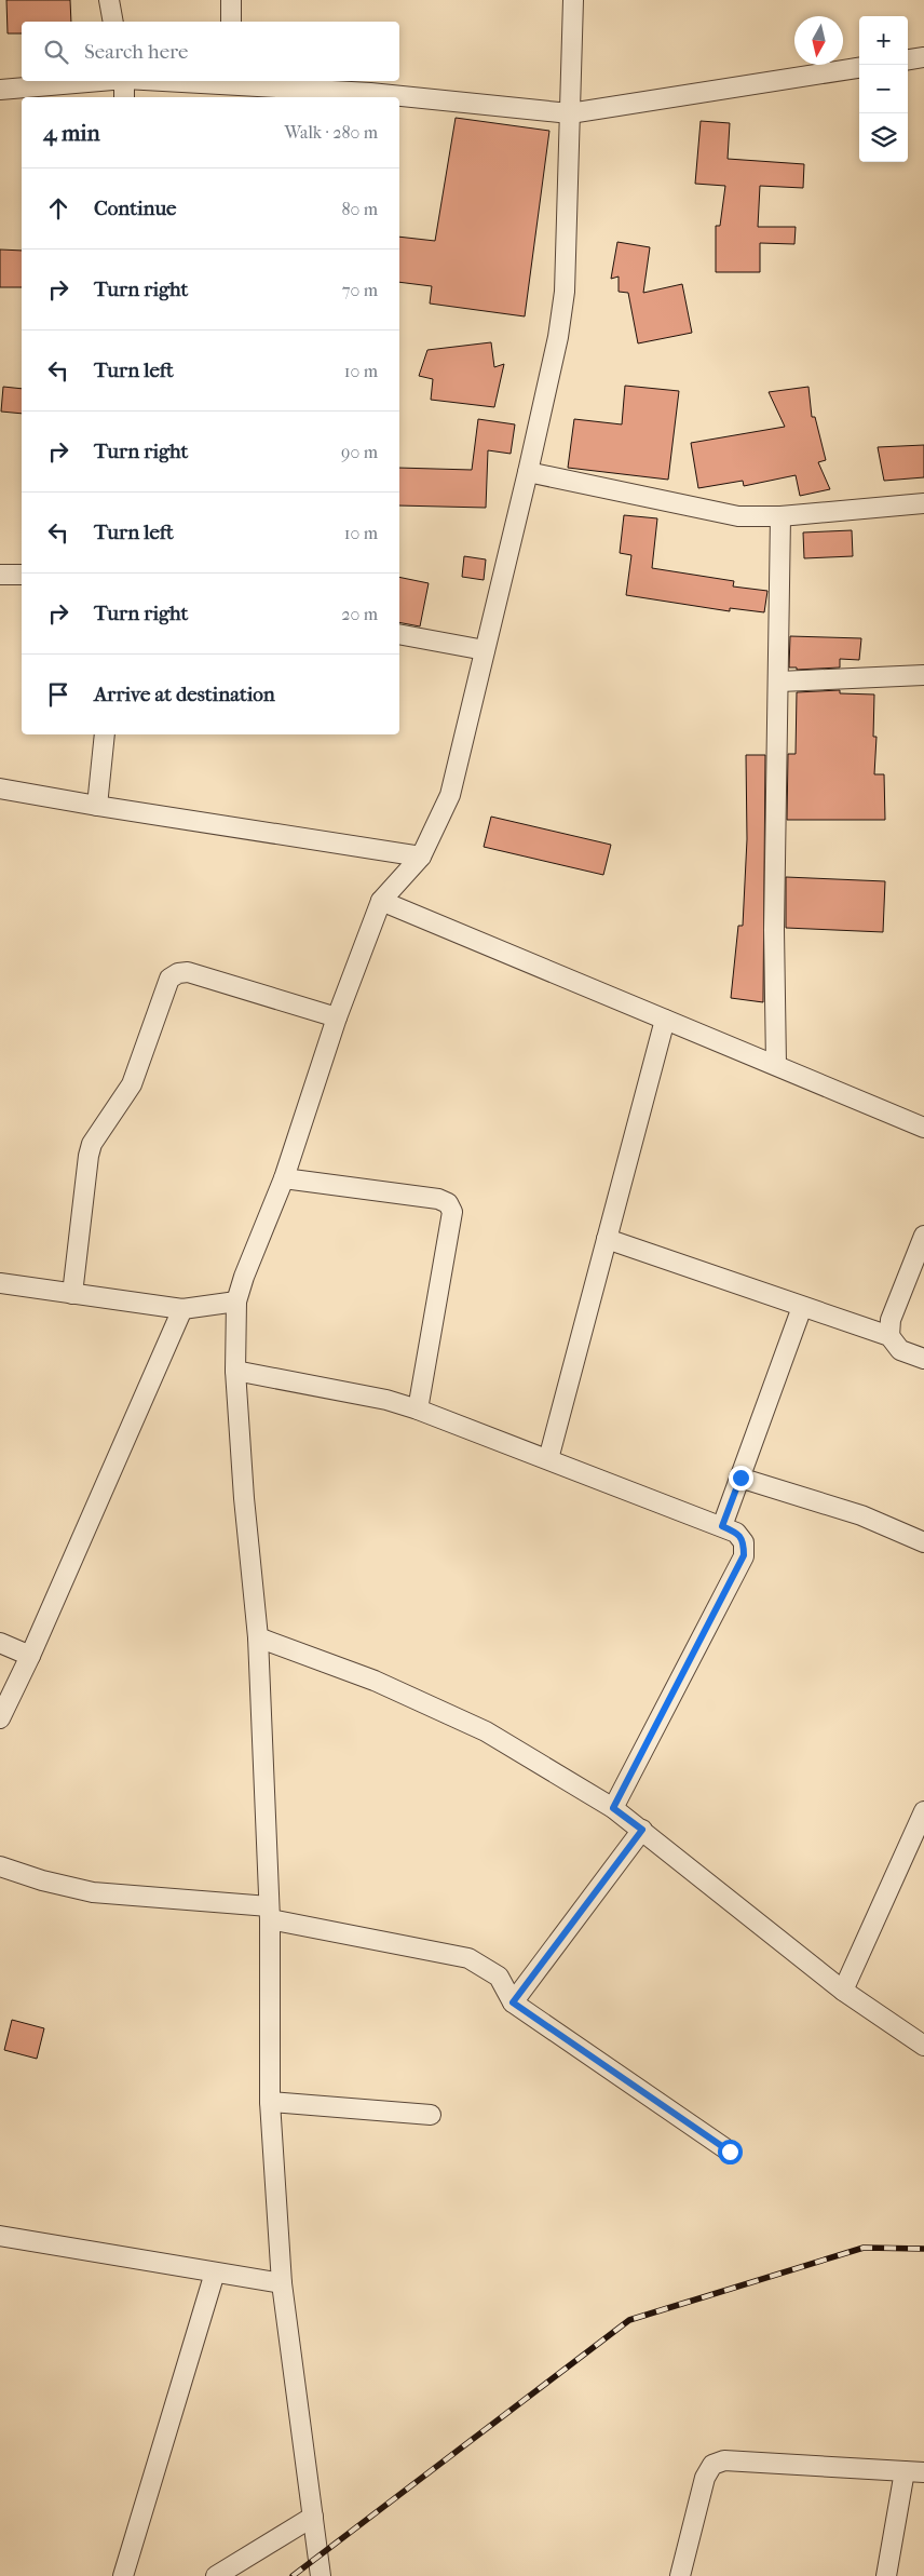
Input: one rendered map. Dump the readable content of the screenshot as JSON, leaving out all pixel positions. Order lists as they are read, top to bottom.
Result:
{
  "north": "bottom",
  "page": {
    "map_buttons": ["+", "−"],
    "search": "Search here",
    "heading": ["4 min", "Walk · 280 m"],
    "list": [
      ["Continue", "80 m"],
      ["Turn right", "70 m"],
      ["Turn left", "10 m"],
      ["Turn right", "90 m"],
      ["Turn left", "10 m"],
      ["Turn right", "20 m"],
      "Arrive at destination"
    ]
  }
}
